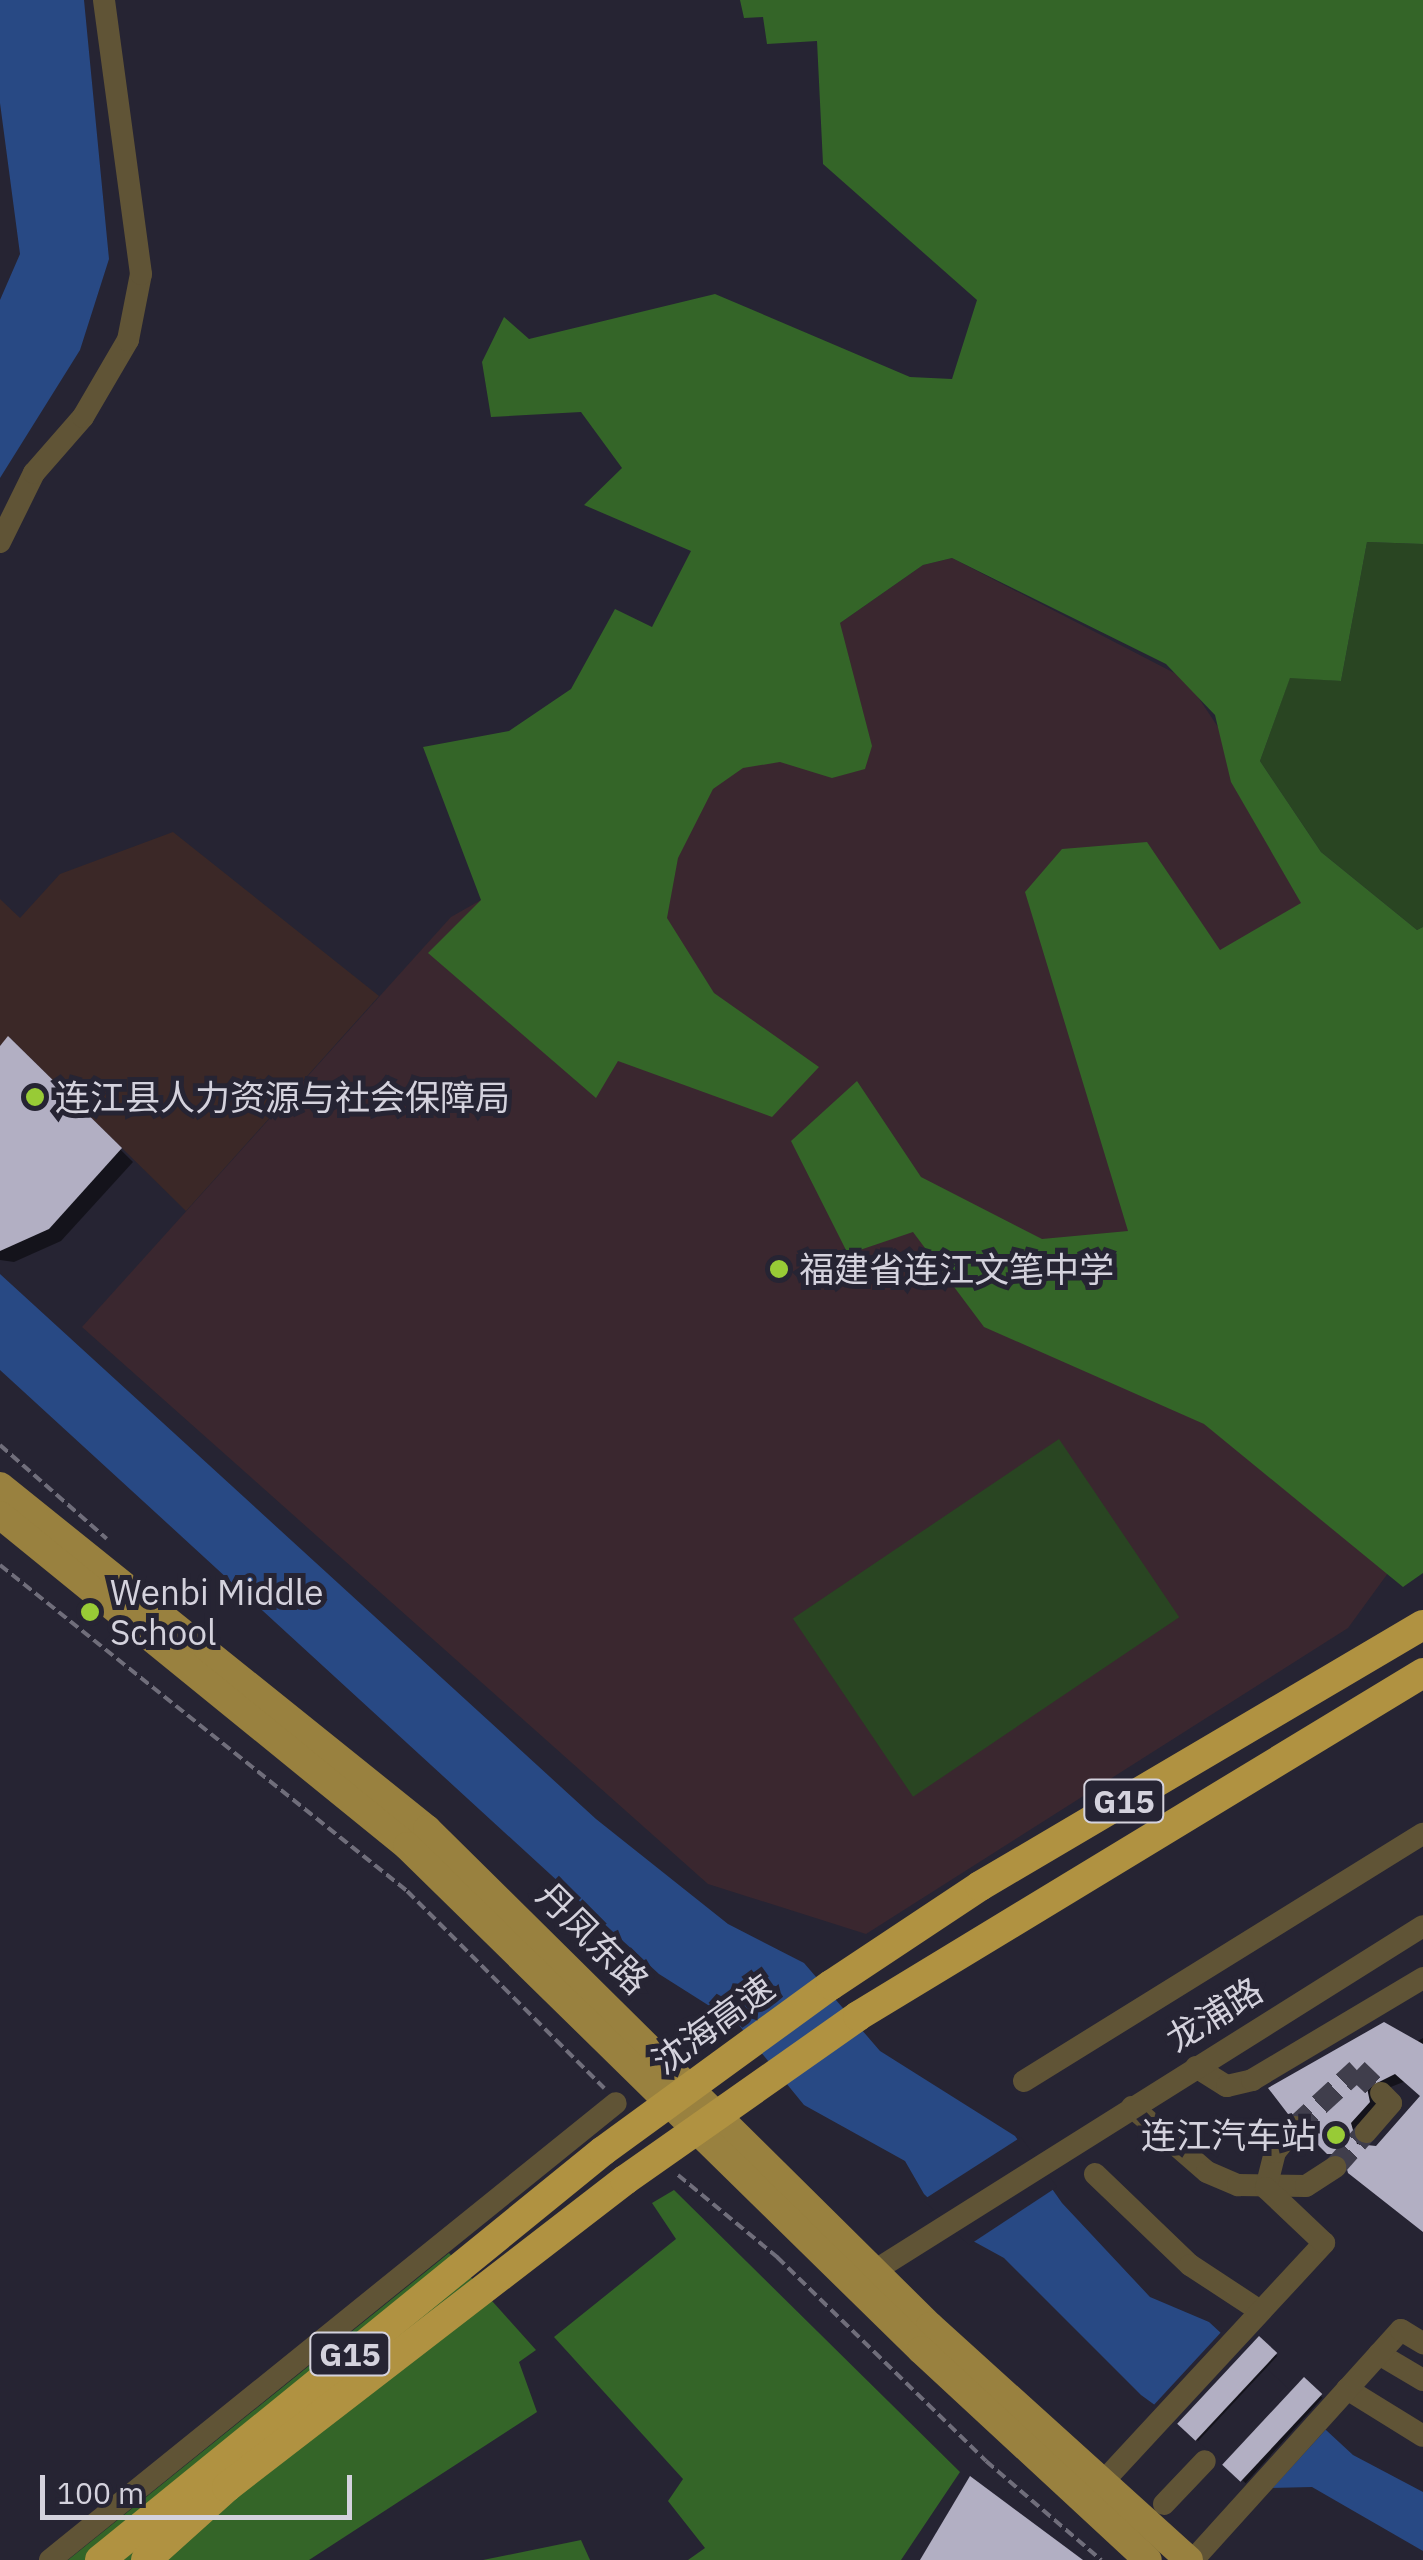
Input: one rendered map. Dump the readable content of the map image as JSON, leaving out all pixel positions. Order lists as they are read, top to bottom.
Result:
{
  "streets": {
    "highway": ["G15", "沈海高速"],
    "main road": ["丹凤东路"],
    "street": ["龙浦路"]
  },
  "crossings": [
    ["丹凤东路", "龙浦路"]
  ],
  "places": [
    "连江县人力资源与社会保障局",
    "福建省连江文笔中学",
    "Wenbi Middle School",
    "连江汽车站"
  ],
  "scale_bar": "100 m"
}
